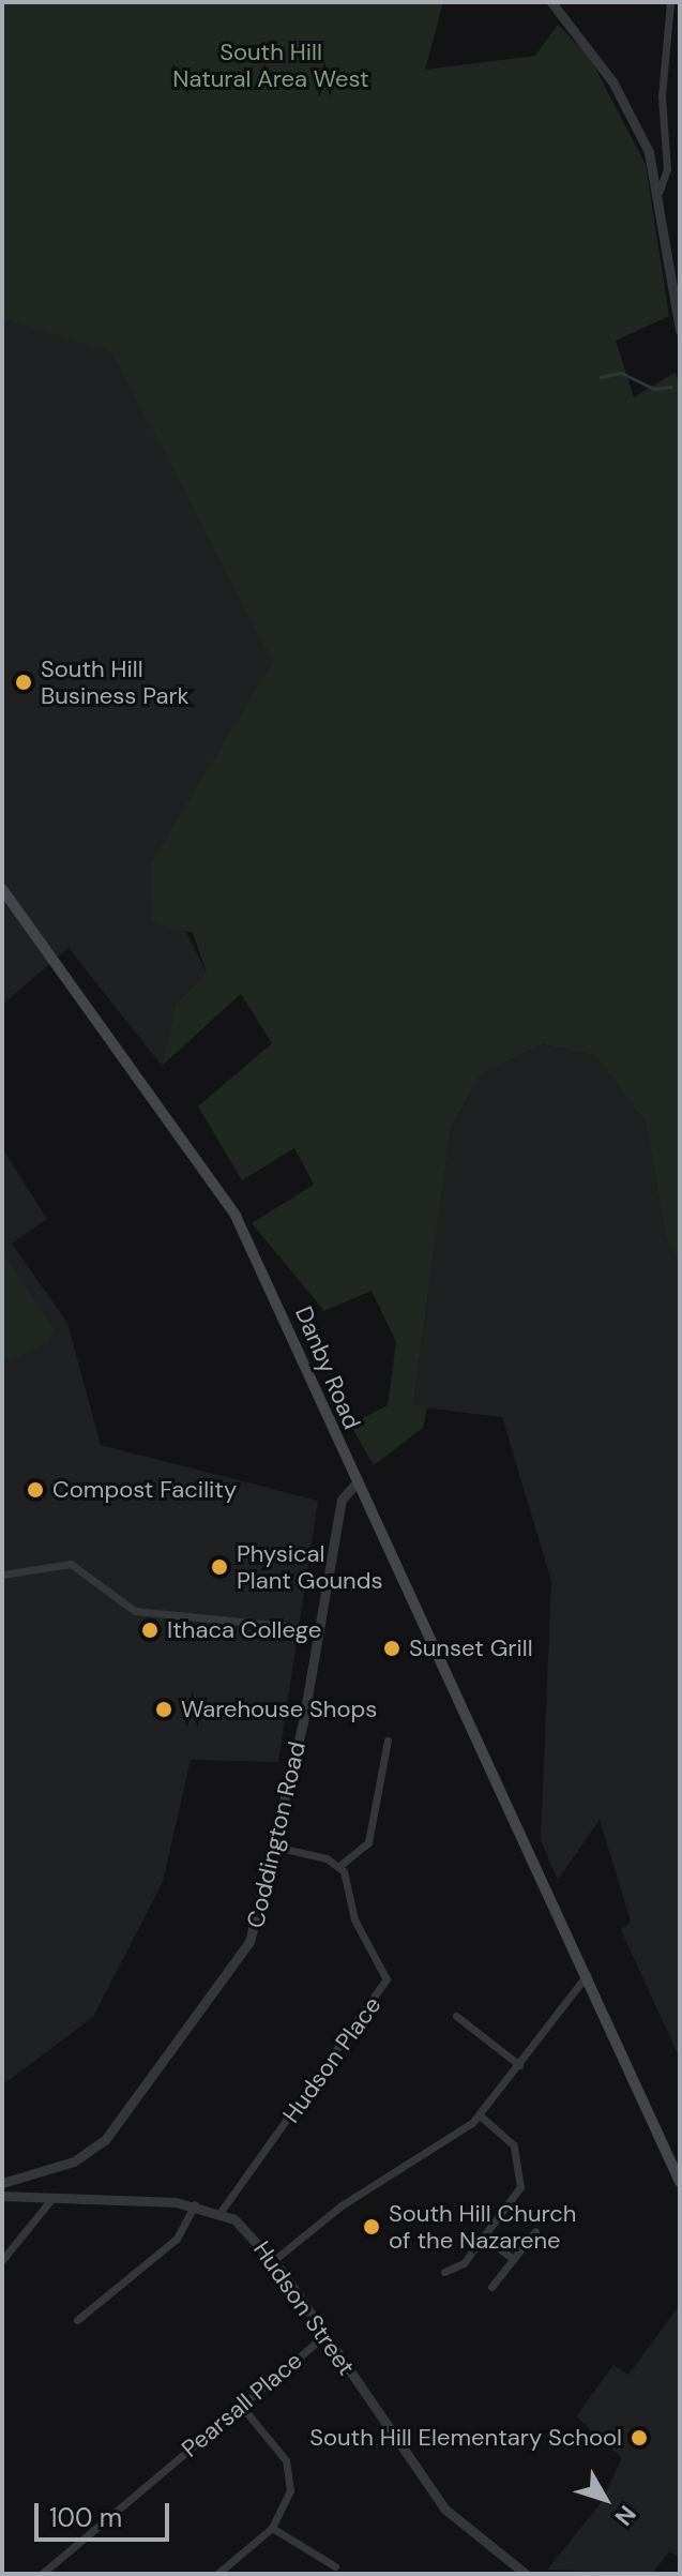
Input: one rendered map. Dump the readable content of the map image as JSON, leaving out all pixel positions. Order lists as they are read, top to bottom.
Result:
{
  "streets": {
    "main road": ["Danby Road"],
    "street": [
      "Coddington Road",
      "Hudson Place",
      "Hudson Street",
      "Pearsall Place"
    ]
  },
  "crossings": [
    ["Danby Road", "Coddington Road"],
    ["Hudson Place", "Hudson Street"],
    ["Hudson Street", "Pearsall Place"]
  ],
  "parks": ["South Hill Natural Area West"],
  "places": [
    "South Hill Business Park",
    "Compost Facility",
    "Physical Plant Gounds",
    "Ithaca College",
    "Sunset Grill",
    "Warehouse Shops",
    "South Hill Church of the Nazarene",
    "South Hill Elementary School"
  ],
  "scale_bar": "100 m",
  "north": "bottom right"
}
